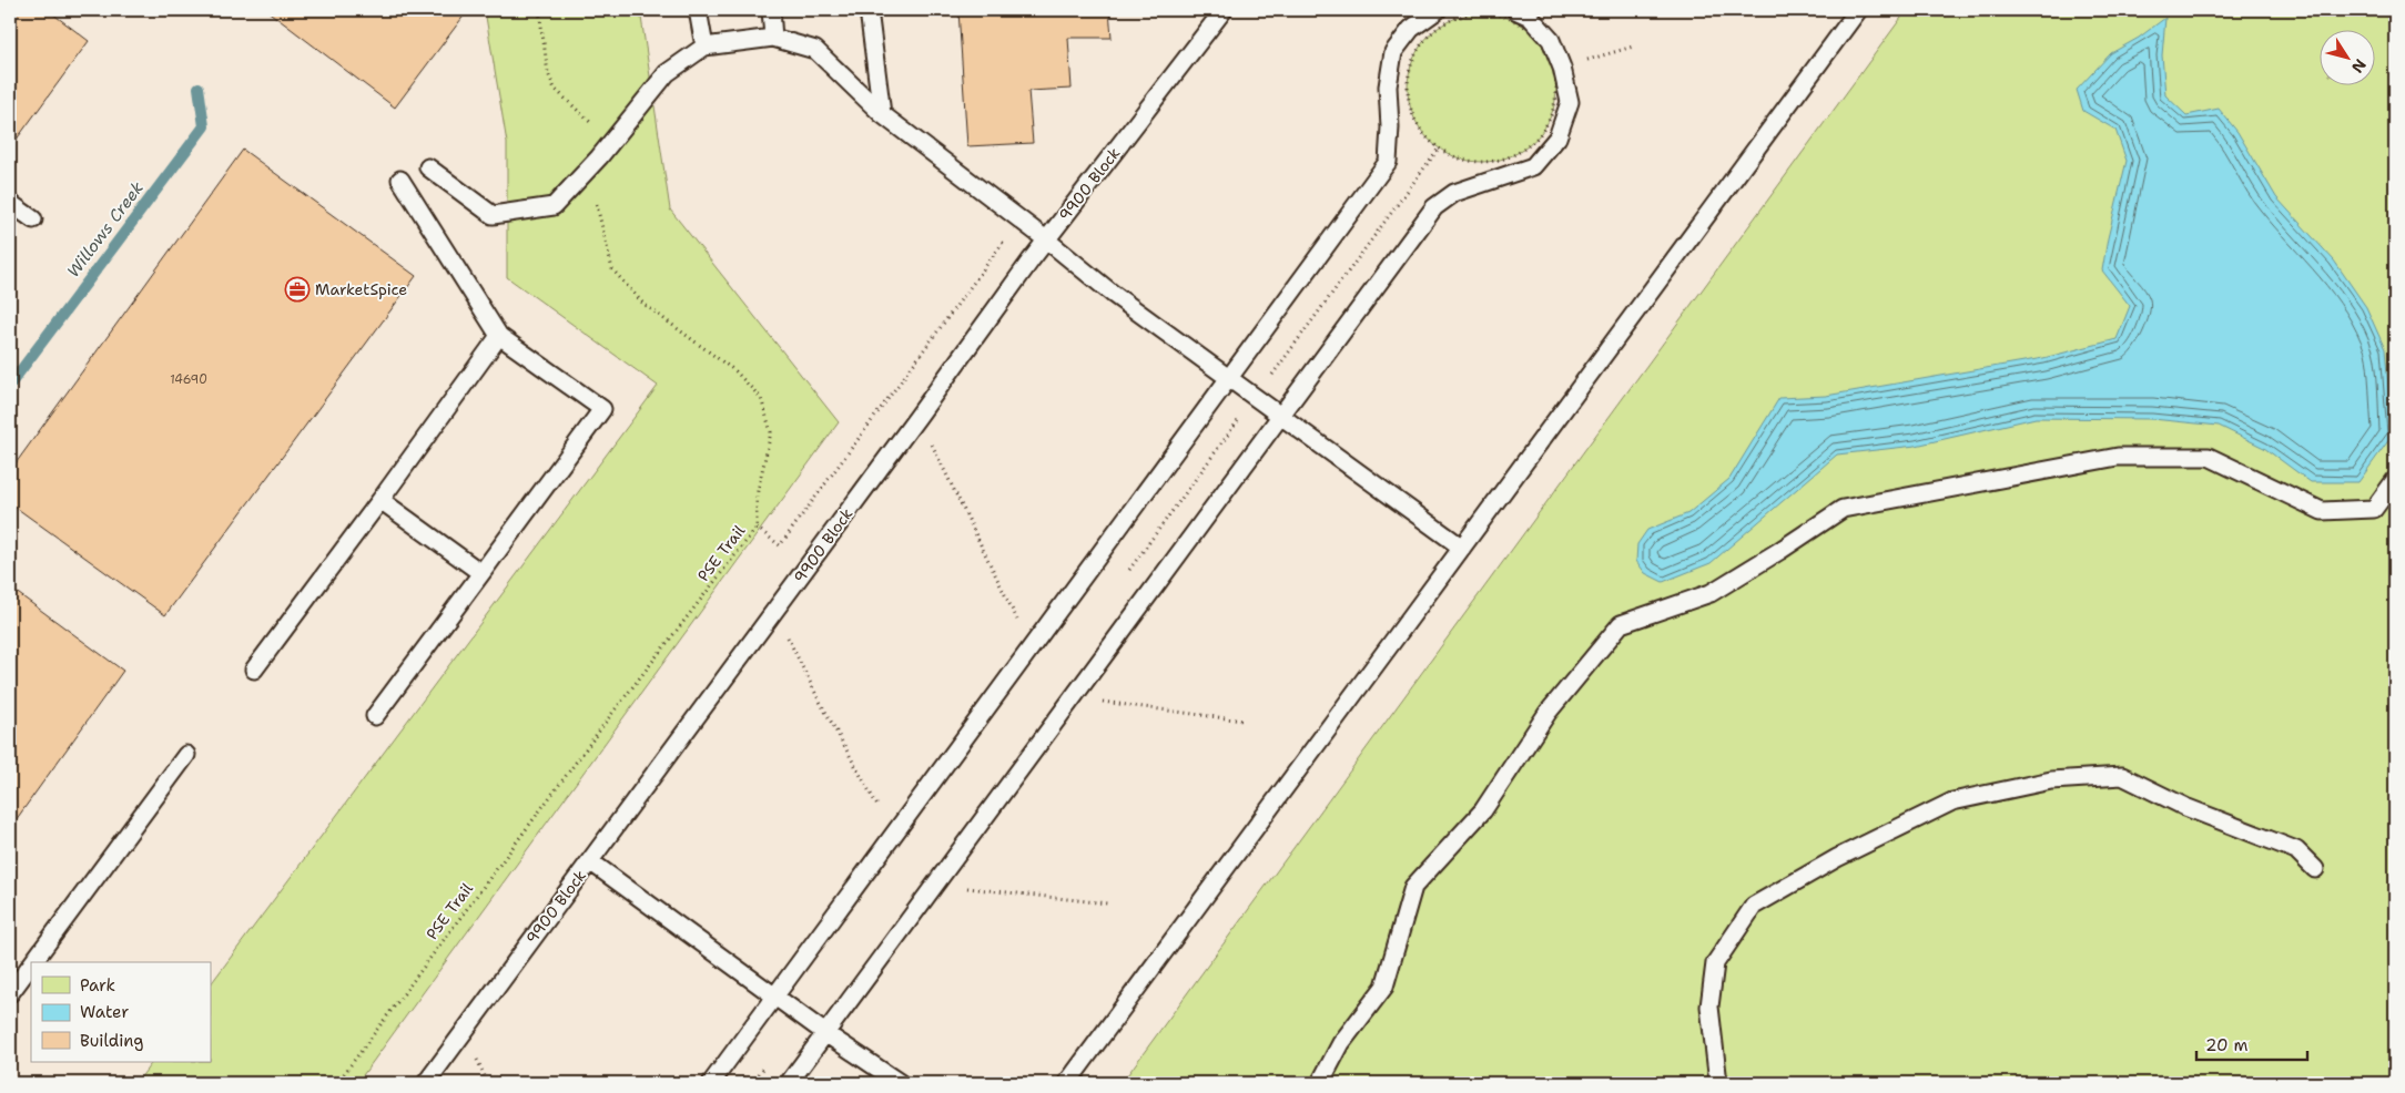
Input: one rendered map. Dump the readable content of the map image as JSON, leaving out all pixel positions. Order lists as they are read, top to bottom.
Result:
{
  "streets": {
    "lane": ["9900 Block"],
    "path": ["PSE Trail"]
  },
  "water": ["Willows Creek"],
  "places": {
    "office": ["MarketSpice"]
  },
  "house_numbers": ["14690"],
  "legend": ["Park", "Water", "Building"],
  "scale_bar": "20 m",
  "north": "bottom right"
}
